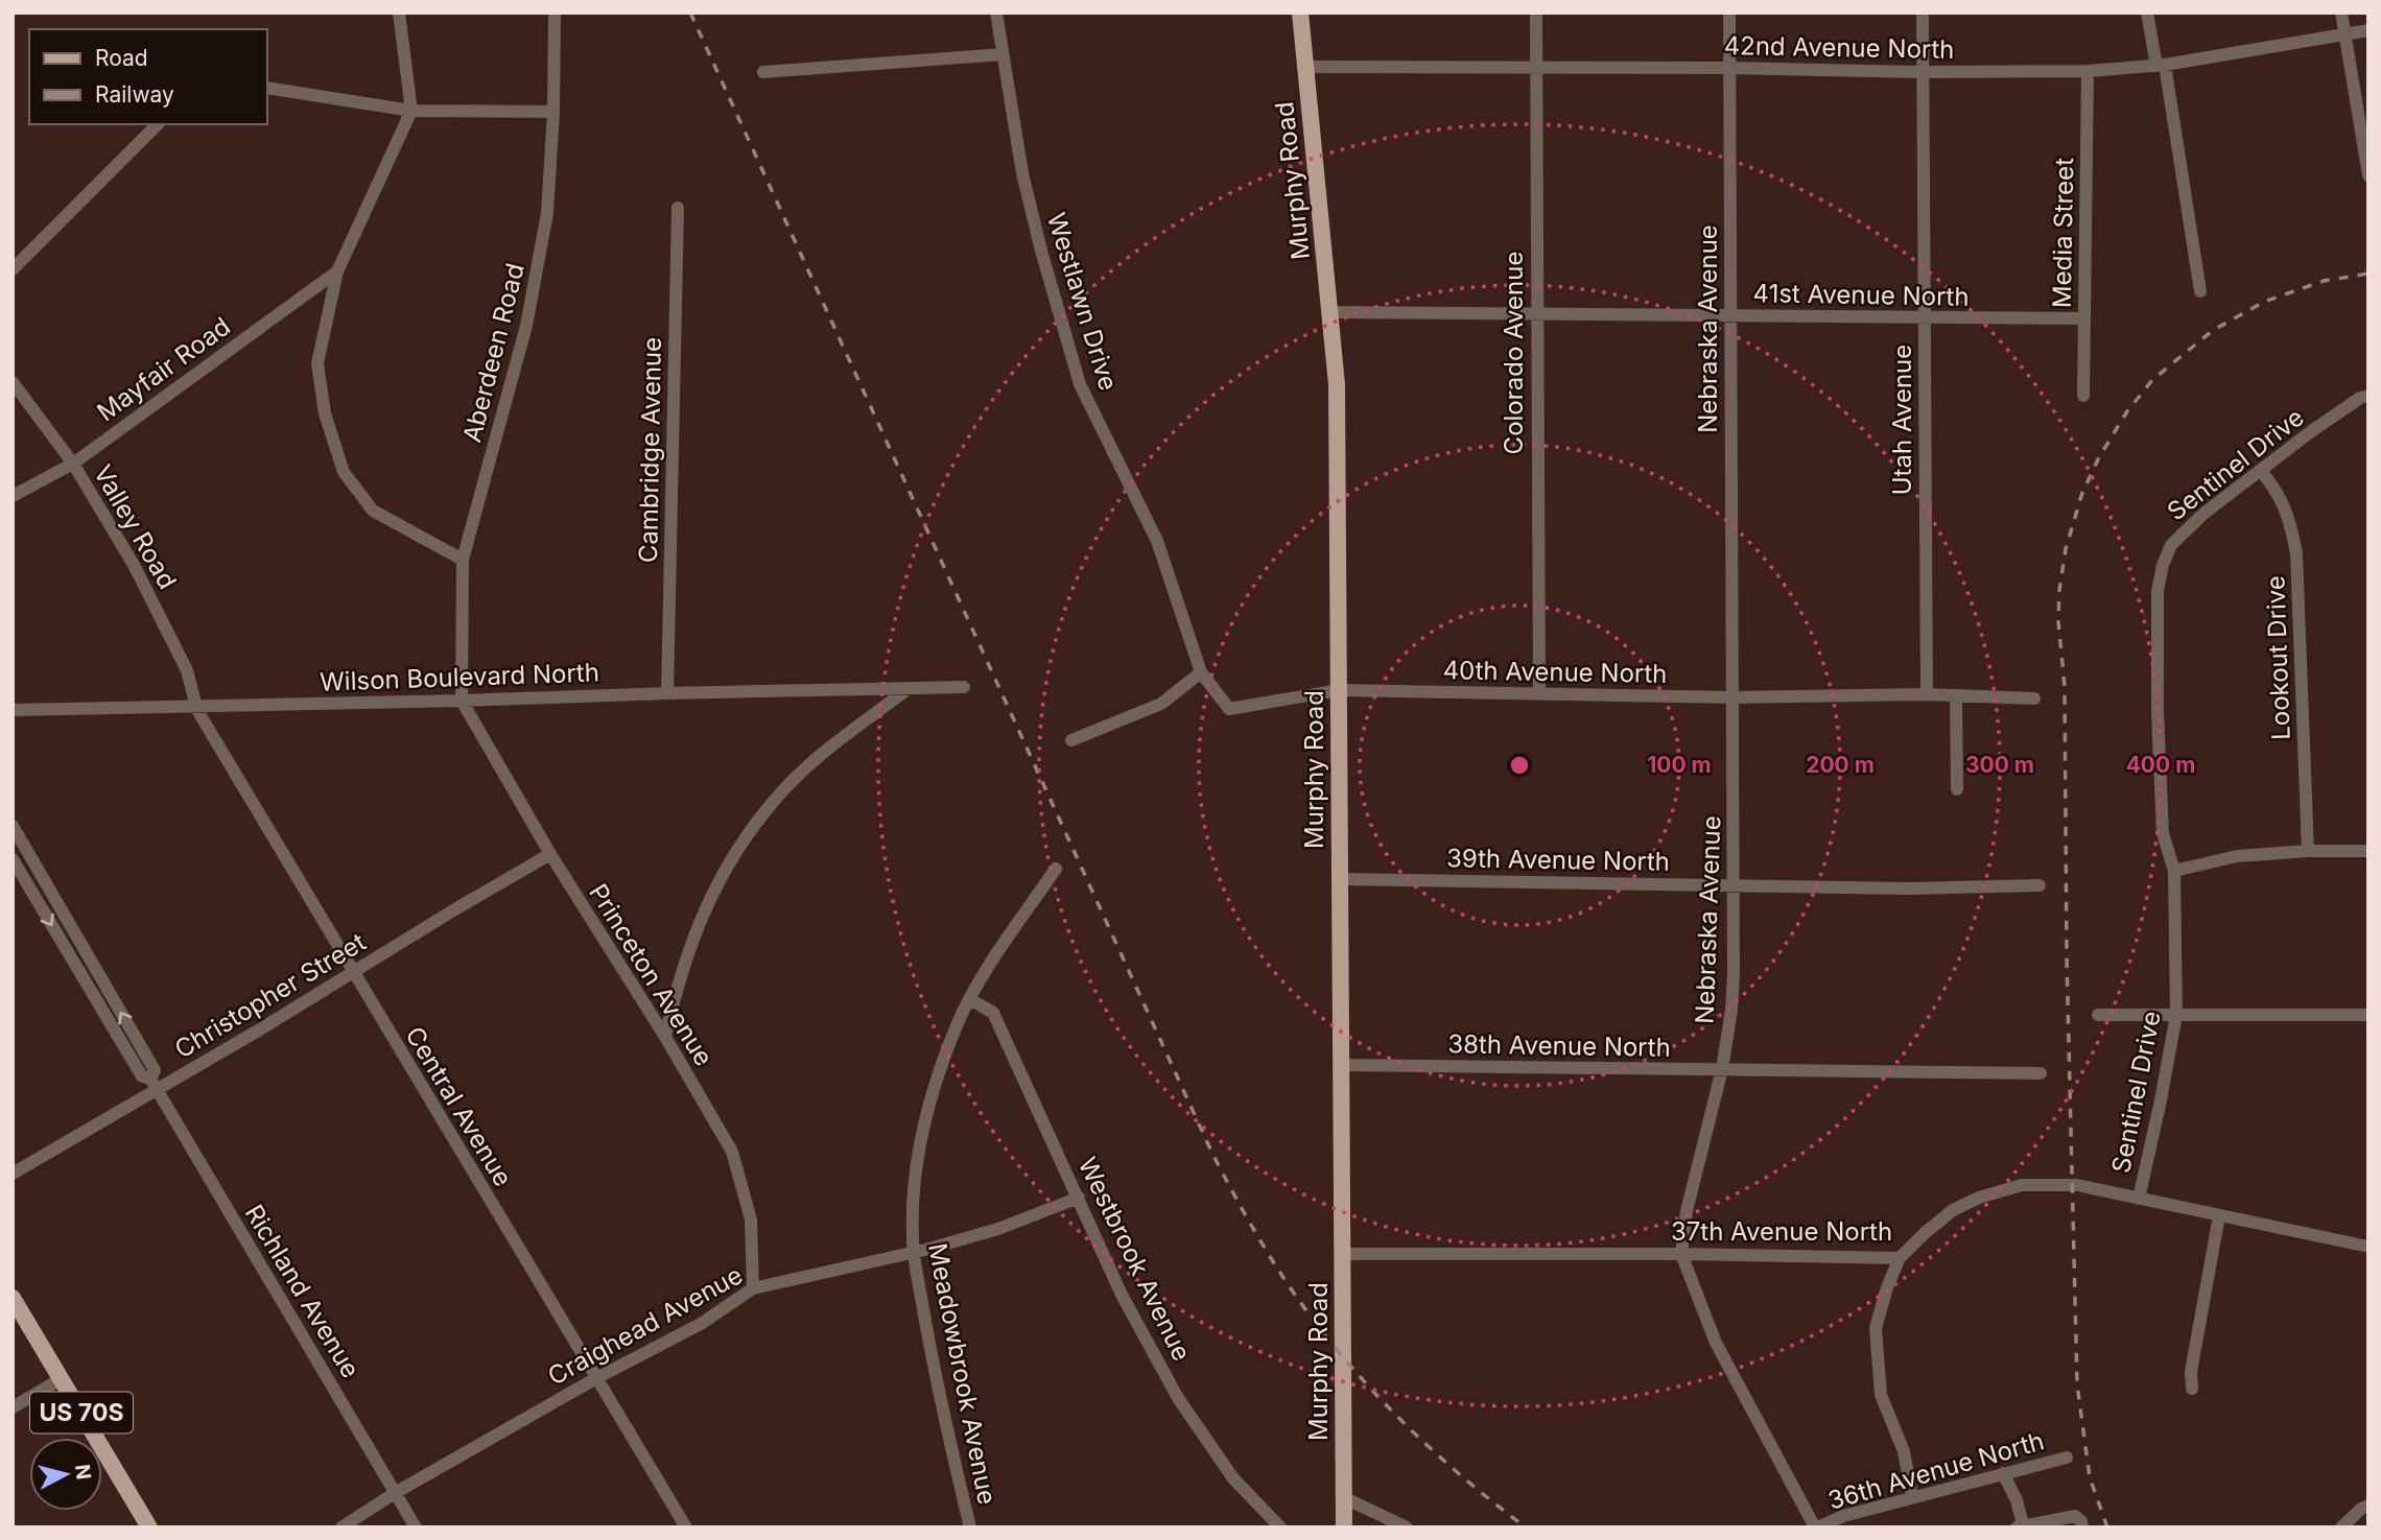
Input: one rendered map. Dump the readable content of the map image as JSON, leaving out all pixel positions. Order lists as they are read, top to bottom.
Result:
{
  "streets": {
    "main road": ["Murphy Road", "US 70S"],
    "street": [
      "42nd Avenue North",
      "Media Street",
      "41st Avenue North",
      "Westlawn Drive",
      "Nebraska Avenue",
      "Aberdeen Road",
      "Colorado Avenue",
      "Mayfair Road",
      "Utah Avenue",
      "Cambridge Avenue",
      "Sentinel Drive",
      "Valley Road",
      "Lookout Drive",
      "40th Avenue North",
      "Wilson Boulevard North",
      "39th Avenue North",
      "Princeton Avenue",
      "Christopher Street",
      "38th Avenue North",
      "Central Avenue",
      "37th Avenue North",
      "Westbrook Avenue",
      "Richland Avenue",
      "Craighead Avenue",
      "Meadowbrook Avenue",
      "36th Avenue North"
    ]
  },
  "crossings": [
    ["42nd Avenue North", "Murphy Road"],
    ["42nd Avenue North", "Media Street"],
    ["42nd Avenue North", "Nebraska Avenue"],
    ["42nd Avenue North", "Colorado Avenue"],
    ["42nd Avenue North", "Utah Avenue"],
    ["Murphy Road", "41st Avenue North"],
    ["Murphy Road", "40th Avenue North"],
    ["Murphy Road", "39th Avenue North"],
    ["Murphy Road", "38th Avenue North"],
    ["Murphy Road", "37th Avenue North"],
    ["Media Street", "41st Avenue North"],
    ["41st Avenue North", "Nebraska Avenue"],
    ["41st Avenue North", "Colorado Avenue"],
    ["41st Avenue North", "Utah Avenue"],
    ["Westlawn Drive", "40th Avenue North"],
    ["Nebraska Avenue", "40th Avenue North"],
    ["Nebraska Avenue", "39th Avenue North"],
    ["Nebraska Avenue", "38th Avenue North"],
    ["Nebraska Avenue", "37th Avenue North"],
    ["Nebraska Avenue", "36th Avenue North"],
    ["Aberdeen Road", "Wilson Boulevard North"],
    ["Aberdeen Road", "Princeton Avenue"],
    ["Colorado Avenue", "40th Avenue North"],
    ["Mayfair Road", "Valley Road"],
    ["Utah Avenue", "40th Avenue North"],
    ["Cambridge Avenue", "Wilson Boulevard North"],
    ["Sentinel Drive", "Lookout Drive"],
    ["Sentinel Drive", "37th Avenue North"],
    ["Valley Road", "Wilson Boulevard North"],
    ["Valley Road", "Central Avenue"],
    ["Wilson Boulevard North", "Princeton Avenue"],
    ["Wilson Boulevard North", "Central Avenue"],
    ["Princeton Avenue", "Christopher Street"],
    ["Princeton Avenue", "Craighead Avenue"],
    ["Christopher Street", "Central Avenue"],
    ["Christopher Street", "Richland Avenue"],
    ["Central Avenue", "Craighead Avenue"],
    ["Westbrook Avenue", "Craighead Avenue"],
    ["Westbrook Avenue", "Meadowbrook Avenue"],
    ["Richland Avenue", "Craighead Avenue"],
    ["Craighead Avenue", "Meadowbrook Avenue"]
  ],
  "legend": ["Road", "Railway"],
  "north": "right",
  "rings": [
    "100 m",
    "200 m",
    "300 m",
    "400 m"
  ]
}
